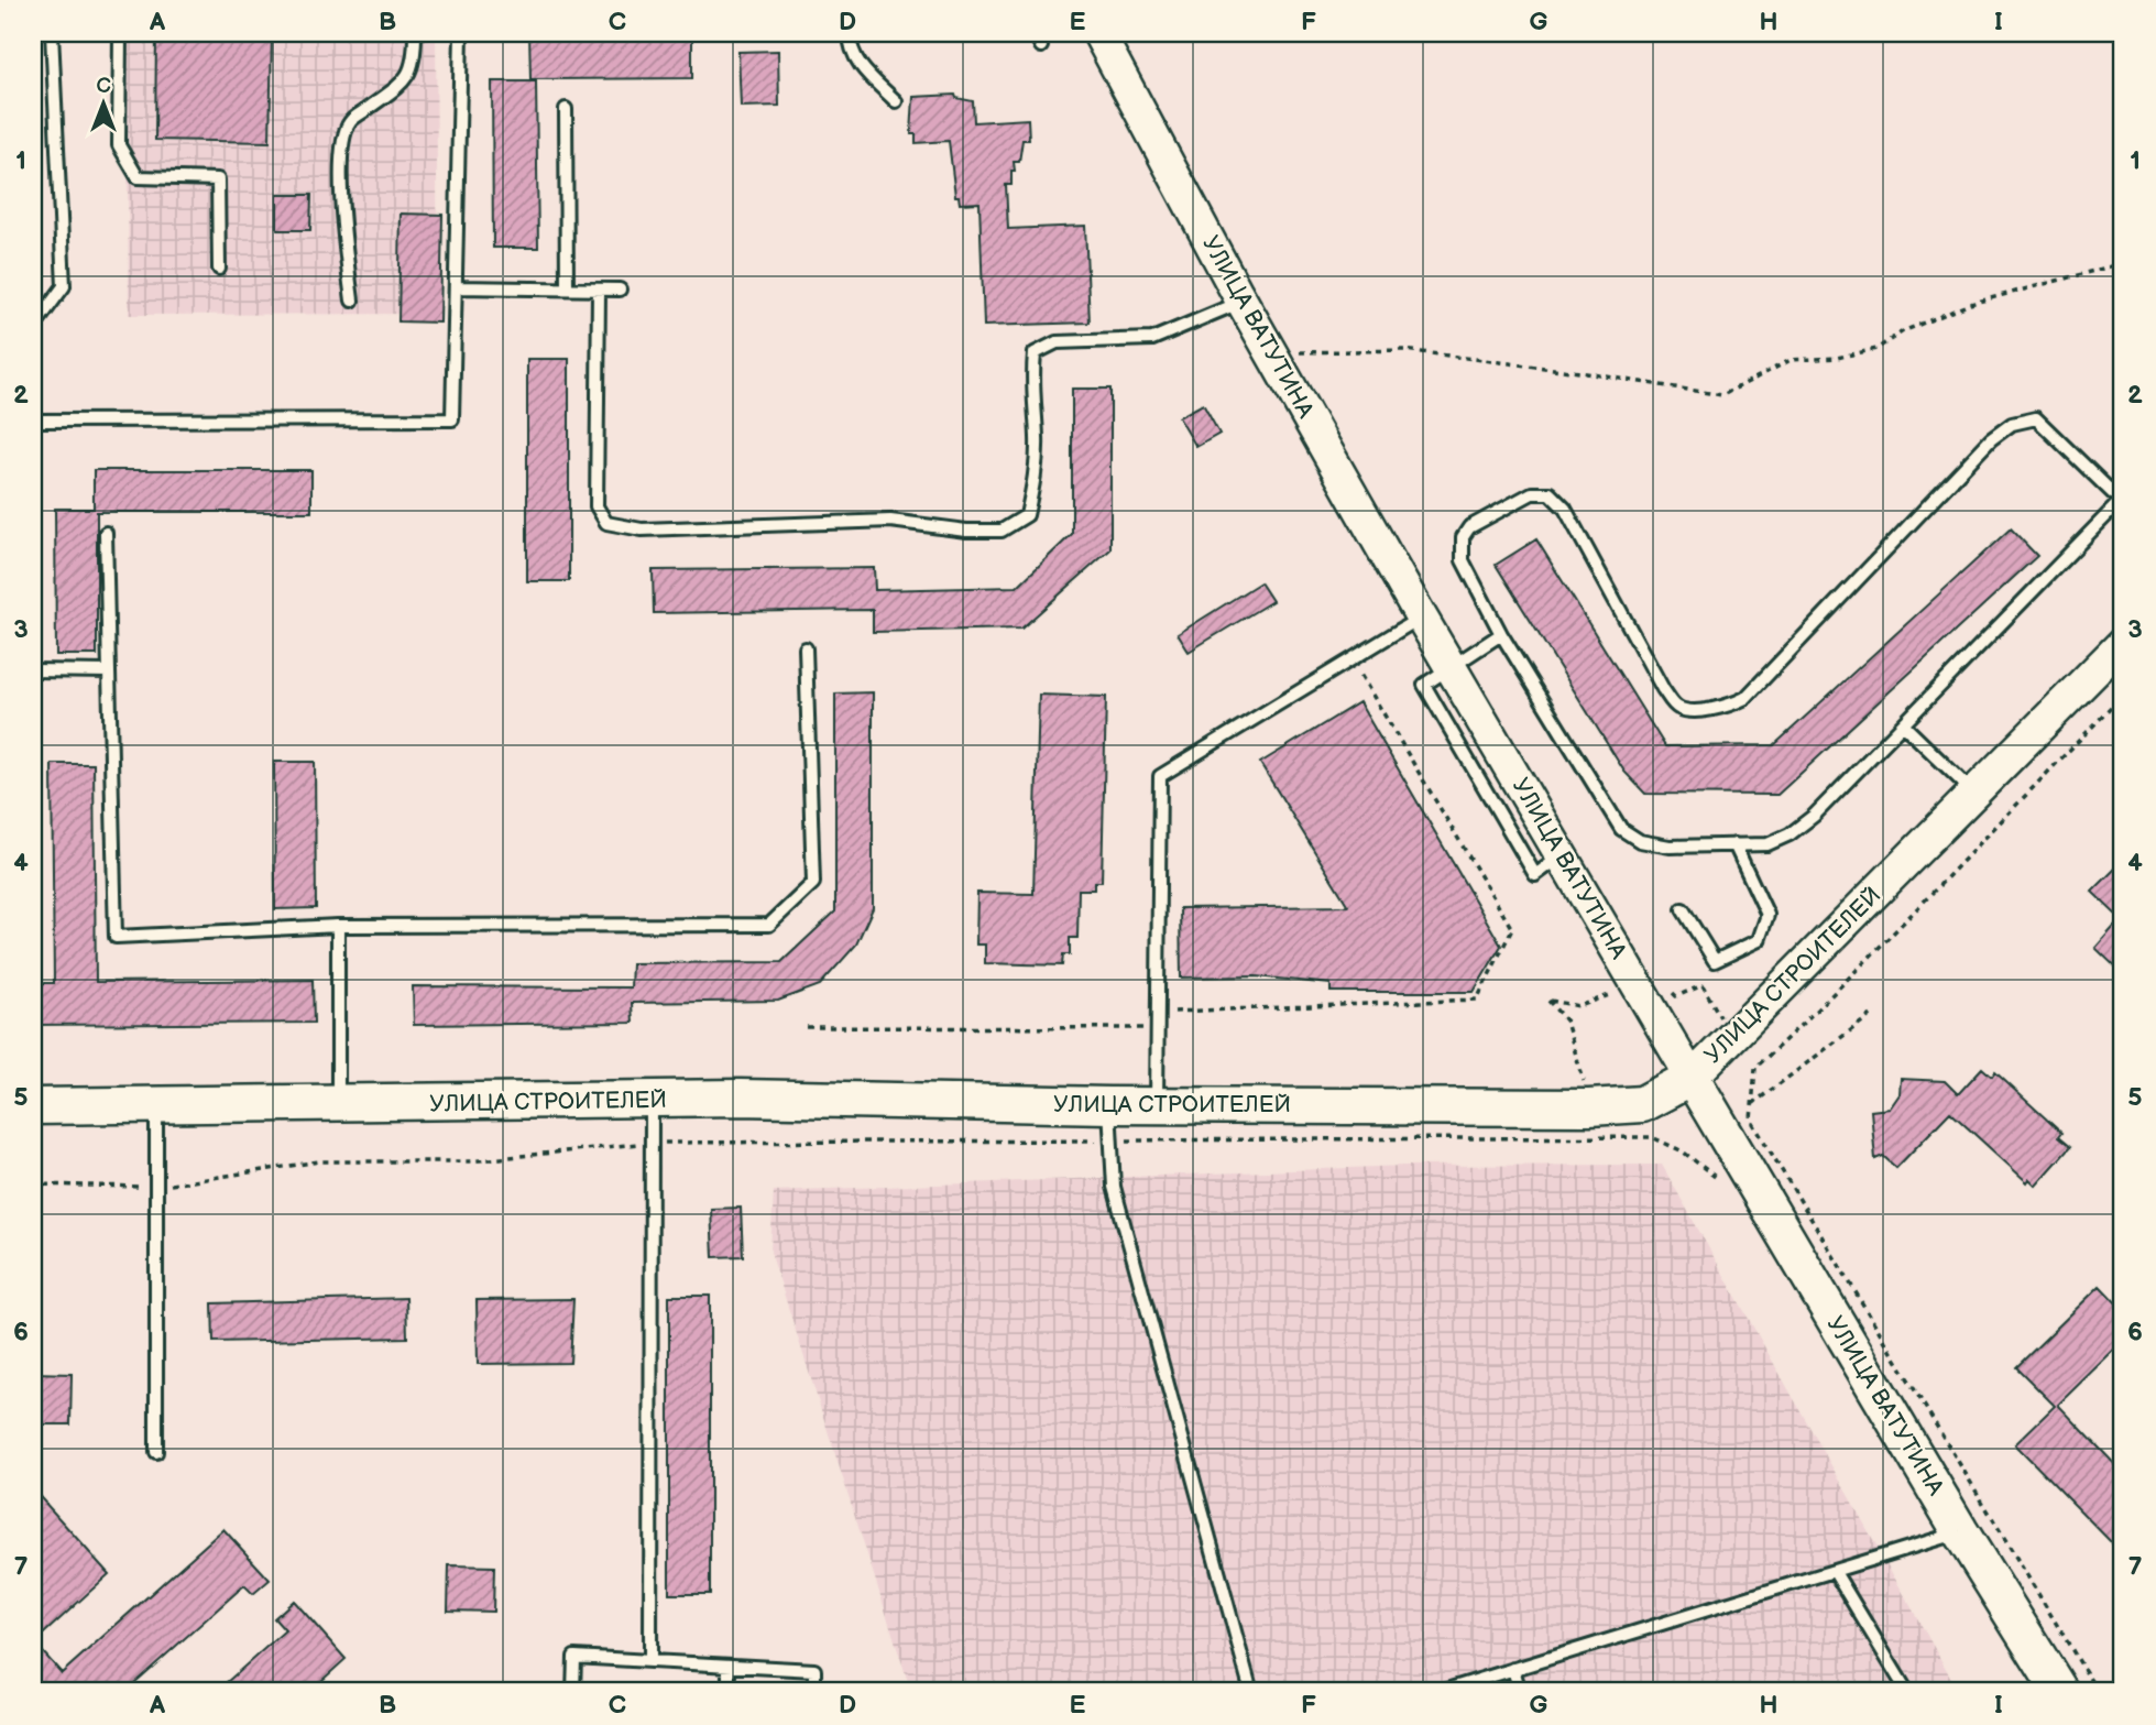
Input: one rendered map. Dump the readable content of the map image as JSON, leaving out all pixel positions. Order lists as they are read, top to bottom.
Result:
{
  "streets": {
    "main road": ["УЛИЦА ВАТУТИНА", "УЛИЦА СТРОИТЕЛЕЙ"]
  },
  "crossings": [
    ["УЛИЦА ВАТУТИНА", "УЛИЦА СТРОИТЕЛЕЙ"]
  ],
  "north": "top",
  "grid": {
    "columns": [
      "A",
      "B",
      "C",
      "D",
      "E",
      "F",
      "G",
      "H",
      "I"
    ],
    "rows": [
      "1",
      "2",
      "3",
      "4",
      "5",
      "6",
      "7"
    ]
  }
}
